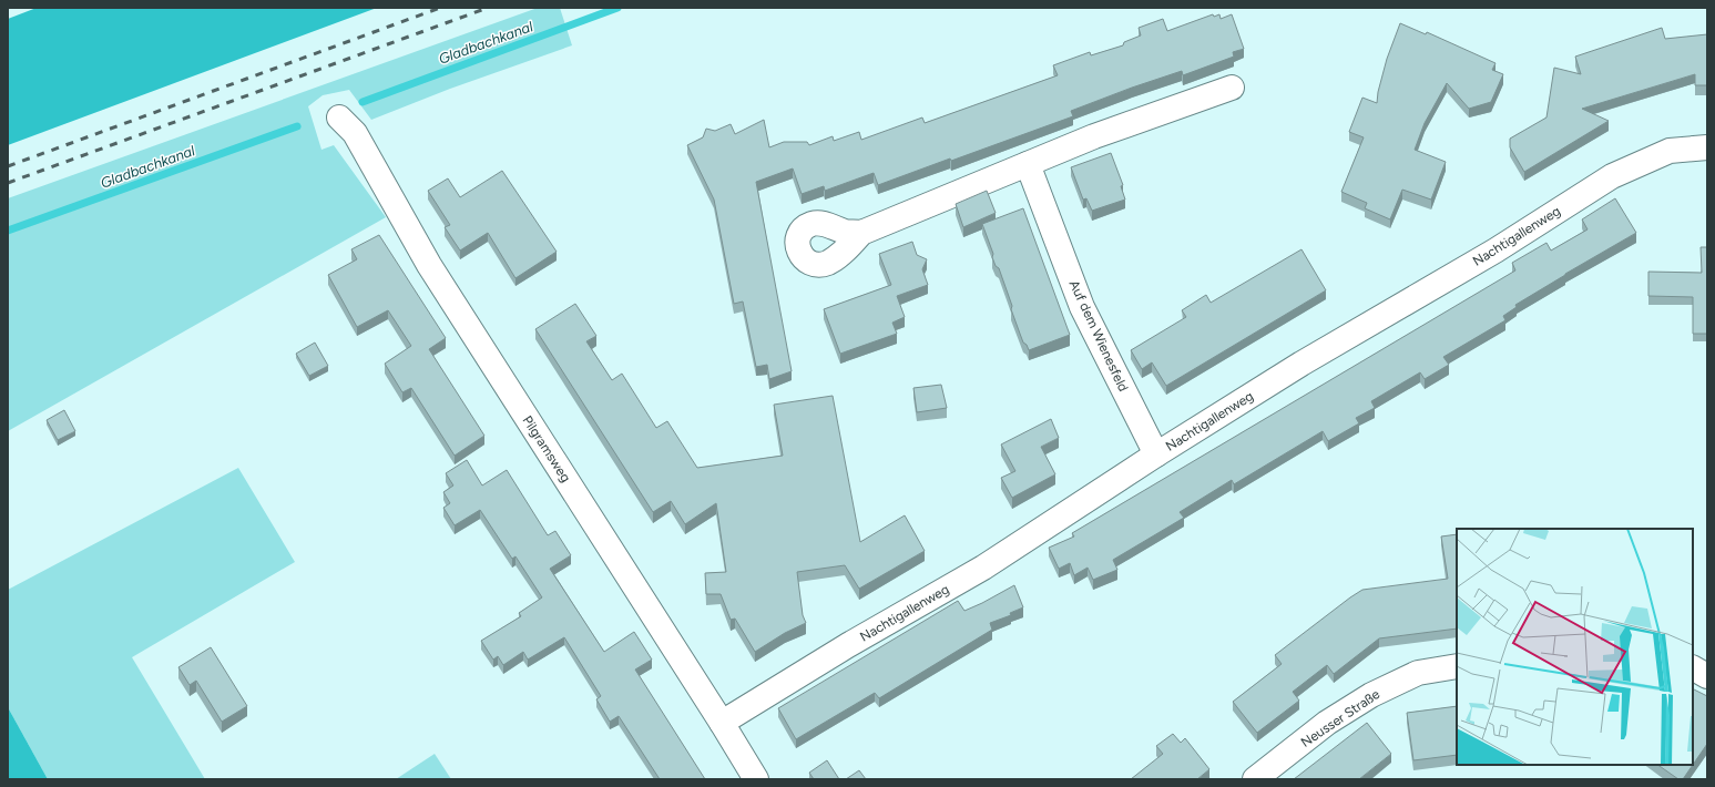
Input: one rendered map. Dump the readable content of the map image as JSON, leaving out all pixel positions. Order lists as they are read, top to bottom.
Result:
{
  "streets": {
    "street": [
      "Nachtigallenweg",
      "Auf dem Wienesfeld",
      "Pilgramsweg",
      "Neusser Straße"
    ]
  },
  "crossings": [
    ["Nachtigallenweg", "Auf dem Wienesfeld"],
    ["Nachtigallenweg", "Pilgramsweg"]
  ],
  "water": ["Gladbachkanal"]
}
